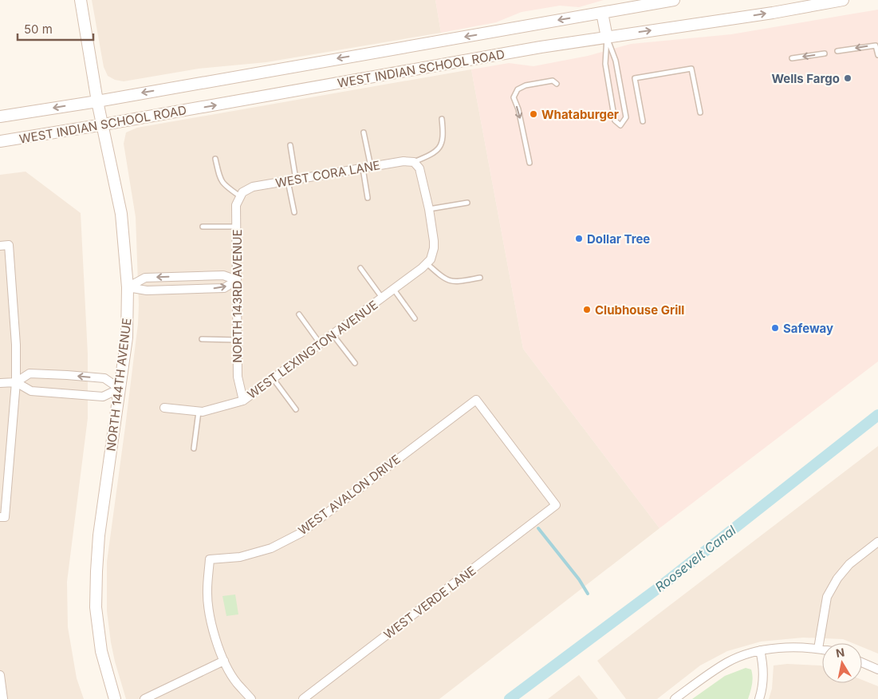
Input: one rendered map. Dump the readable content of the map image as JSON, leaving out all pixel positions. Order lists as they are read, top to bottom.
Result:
{
  "streets": {
    "main road": ["WEST INDIAN SCHOOL ROAD", "NORTH 144TH AVENUE"],
    "street": [
      "WEST CORA LANE",
      "NORTH 143RD AVENUE",
      "WEST LEXINGTON AVENUE",
      "WEST AVALON DRIVE",
      "WEST VERDE LANE"
    ]
  },
  "crossings": [
    ["WEST INDIAN SCHOOL ROAD", "NORTH 144TH AVENUE"],
    ["WEST CORA LANE", "NORTH 143RD AVENUE"],
    ["NORTH 143RD AVENUE", "WEST LEXINGTON AVENUE"],
    ["WEST AVALON DRIVE", "WEST VERDE LANE"]
  ],
  "water": ["Roosevelt Canal"],
  "places": [
    "Wells Fargo",
    "Whataburger",
    "Dollar Tree",
    "Clubhouse Grill",
    "Safeway"
  ],
  "scale_bar": "50 m",
  "north": "top"
}
